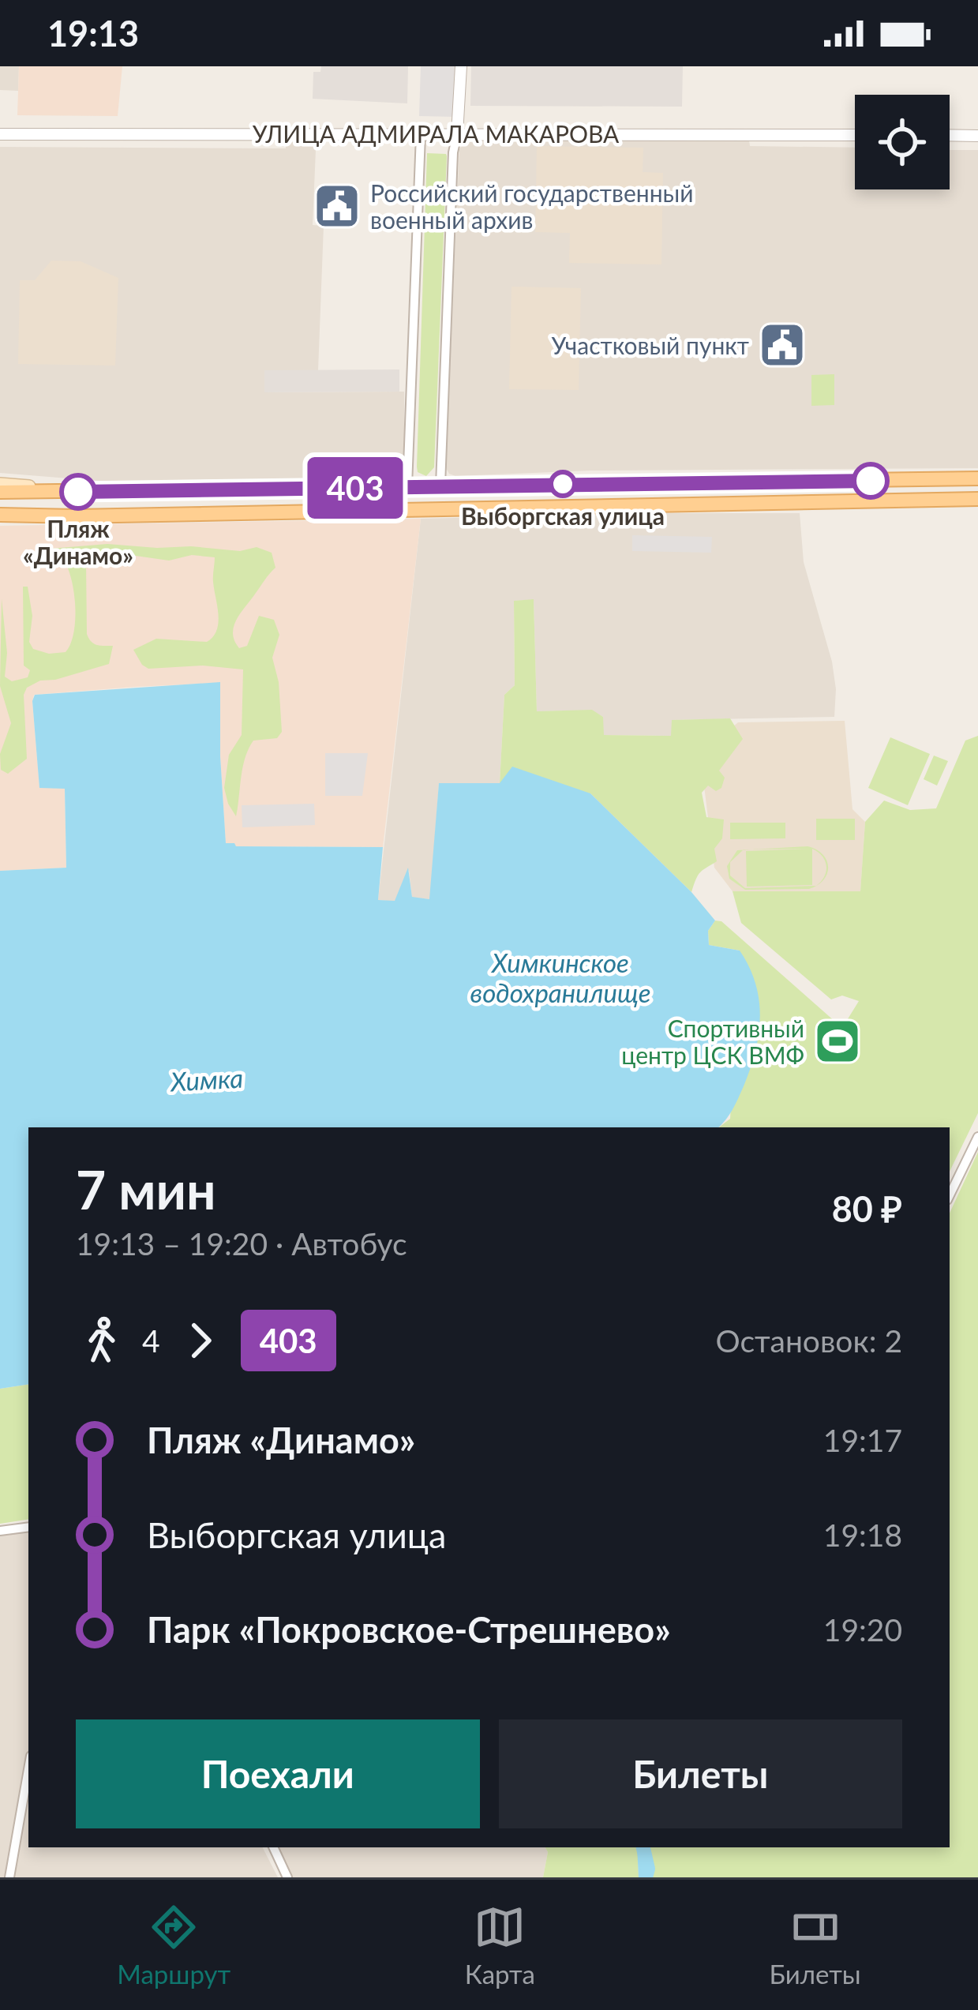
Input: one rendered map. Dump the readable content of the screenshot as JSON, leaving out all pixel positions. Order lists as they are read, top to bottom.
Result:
{
  "streets": {
    "street": ["УЛИЦА АДМИРАЛА МАКАРОВА"]
  },
  "water": ["Химкинское водохранилище", "Химка"],
  "places": {
    "public building": ["Российский государственный военный архив", "Участковый пункт"],
    "other": ["Выборгская улица", "Пляж «Динамо»"],
    "sports": ["Спортивный центр ЦСК ВМФ"]
  },
  "lines": ["bus line 403"],
  "page": {
    "status": "19:13",
    "on_map": "403",
    "heading": ["7 мин", "19:13 – 19:20 · Автобус", "80 ₽"],
    "legs": ["4", "403", "Остановок: 2"],
    "list": [
      {
        "name": "Пляж «Динамо»",
        "value": "19:17"
      },
      {
        "name": "Выборгская улица",
        "value": "19:18"
      },
      {
        "name": "Парк «Покровское-Стрешнево»",
        "value": "19:20"
      }
    ],
    "buttons": ["Поехали", "Билеты"],
    "tabs": ["Маршрут", "Карта", "Билеты"]
  }
}
